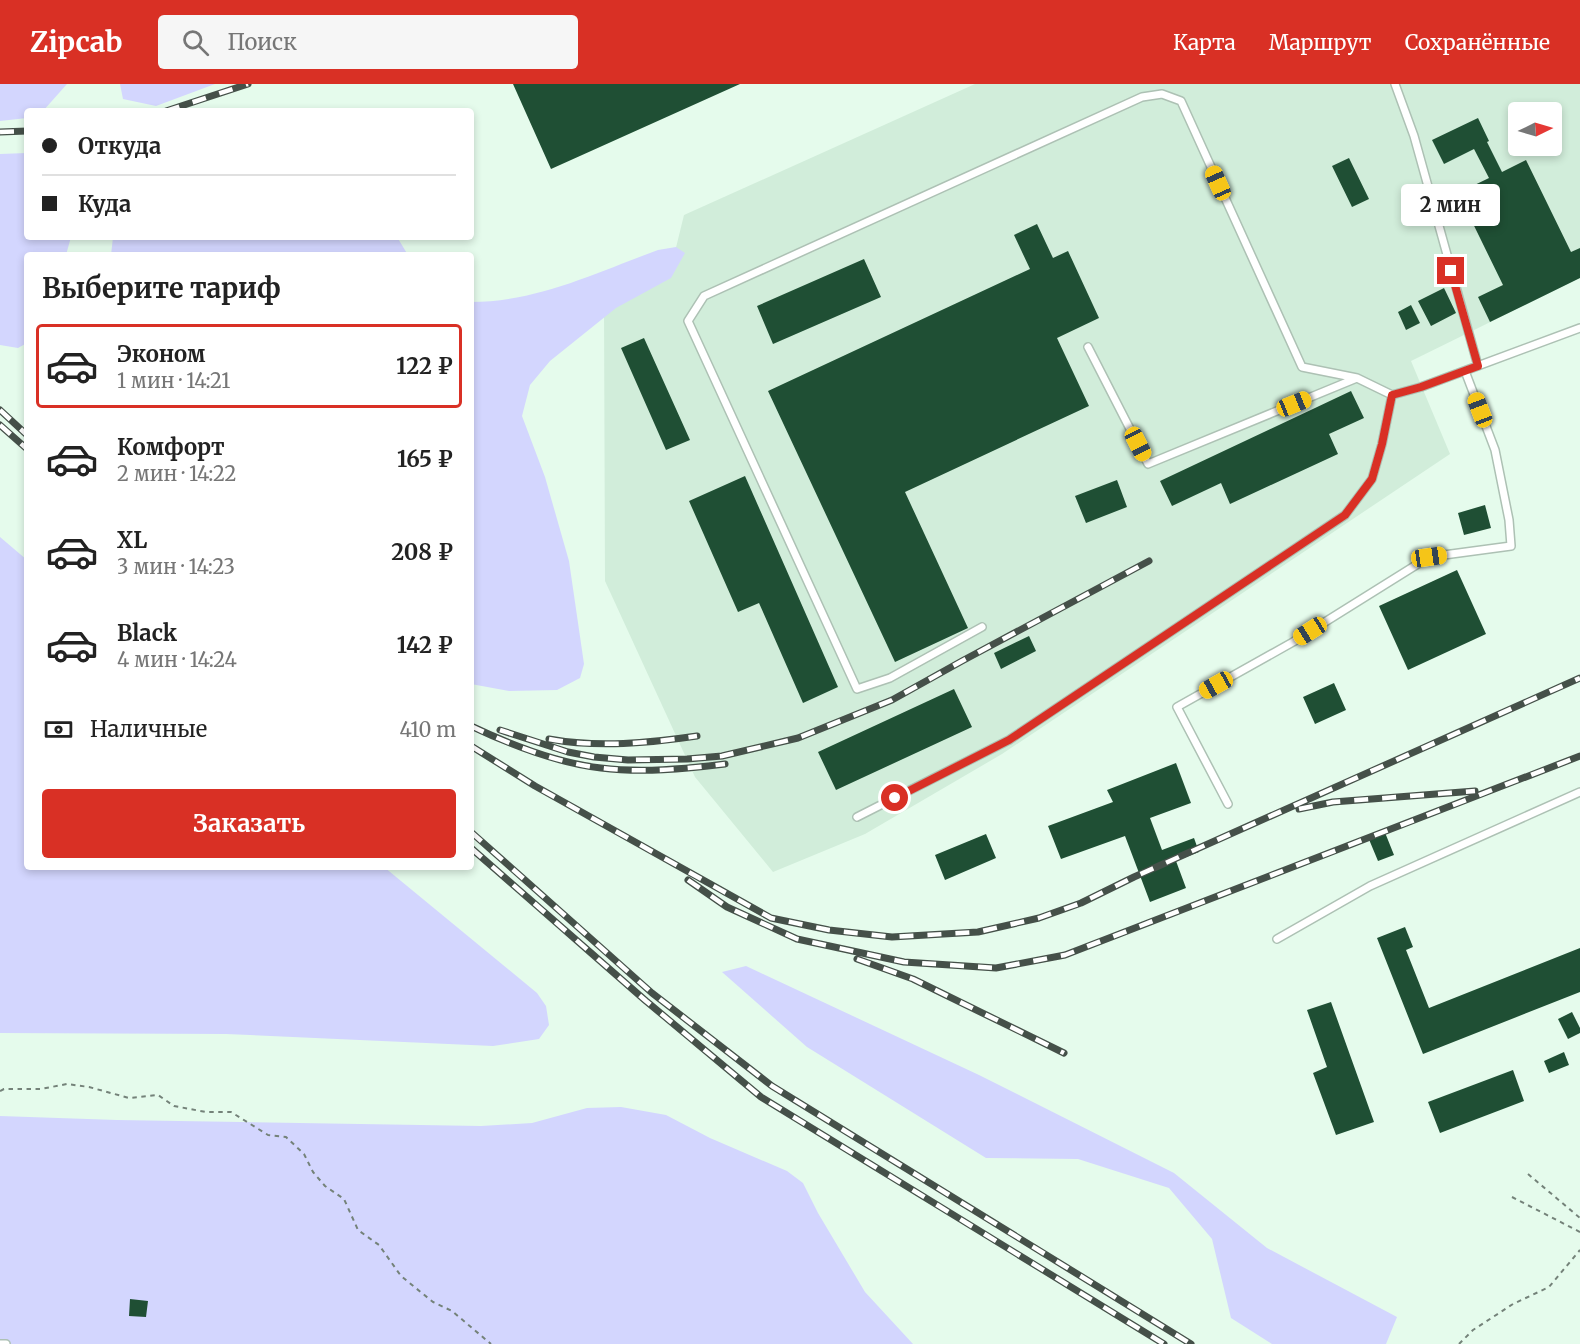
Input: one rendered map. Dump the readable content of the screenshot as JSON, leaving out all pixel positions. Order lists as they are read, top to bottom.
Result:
{
  "north": "right",
  "page": {
    "header": "Zipcab",
    "search": "Поиск",
    "nav": ["Карта", "Маршрут", "Сохранённые"],
    "banner": ["Откуда", "Куда"],
    "bubble": "2 мин",
    "heading": "Выберите тариф",
    "list": [
      {
        "name": "Эконом",
        "note": "1 мин · 14:21",
        "value": "122 ₽"
      },
      {
        "name": "Комфорт",
        "note": "2 мин · 14:22",
        "value": "165 ₽"
      },
      {
        "name": "XL",
        "note": "3 мин · 14:23",
        "value": "208 ₽"
      },
      {
        "name": "Black",
        "note": "4 мин · 14:24",
        "value": "142 ₽"
      }
    ],
    "pay": ["Наличные", "410 m"],
    "buttons": "Заказать"
  }
}
